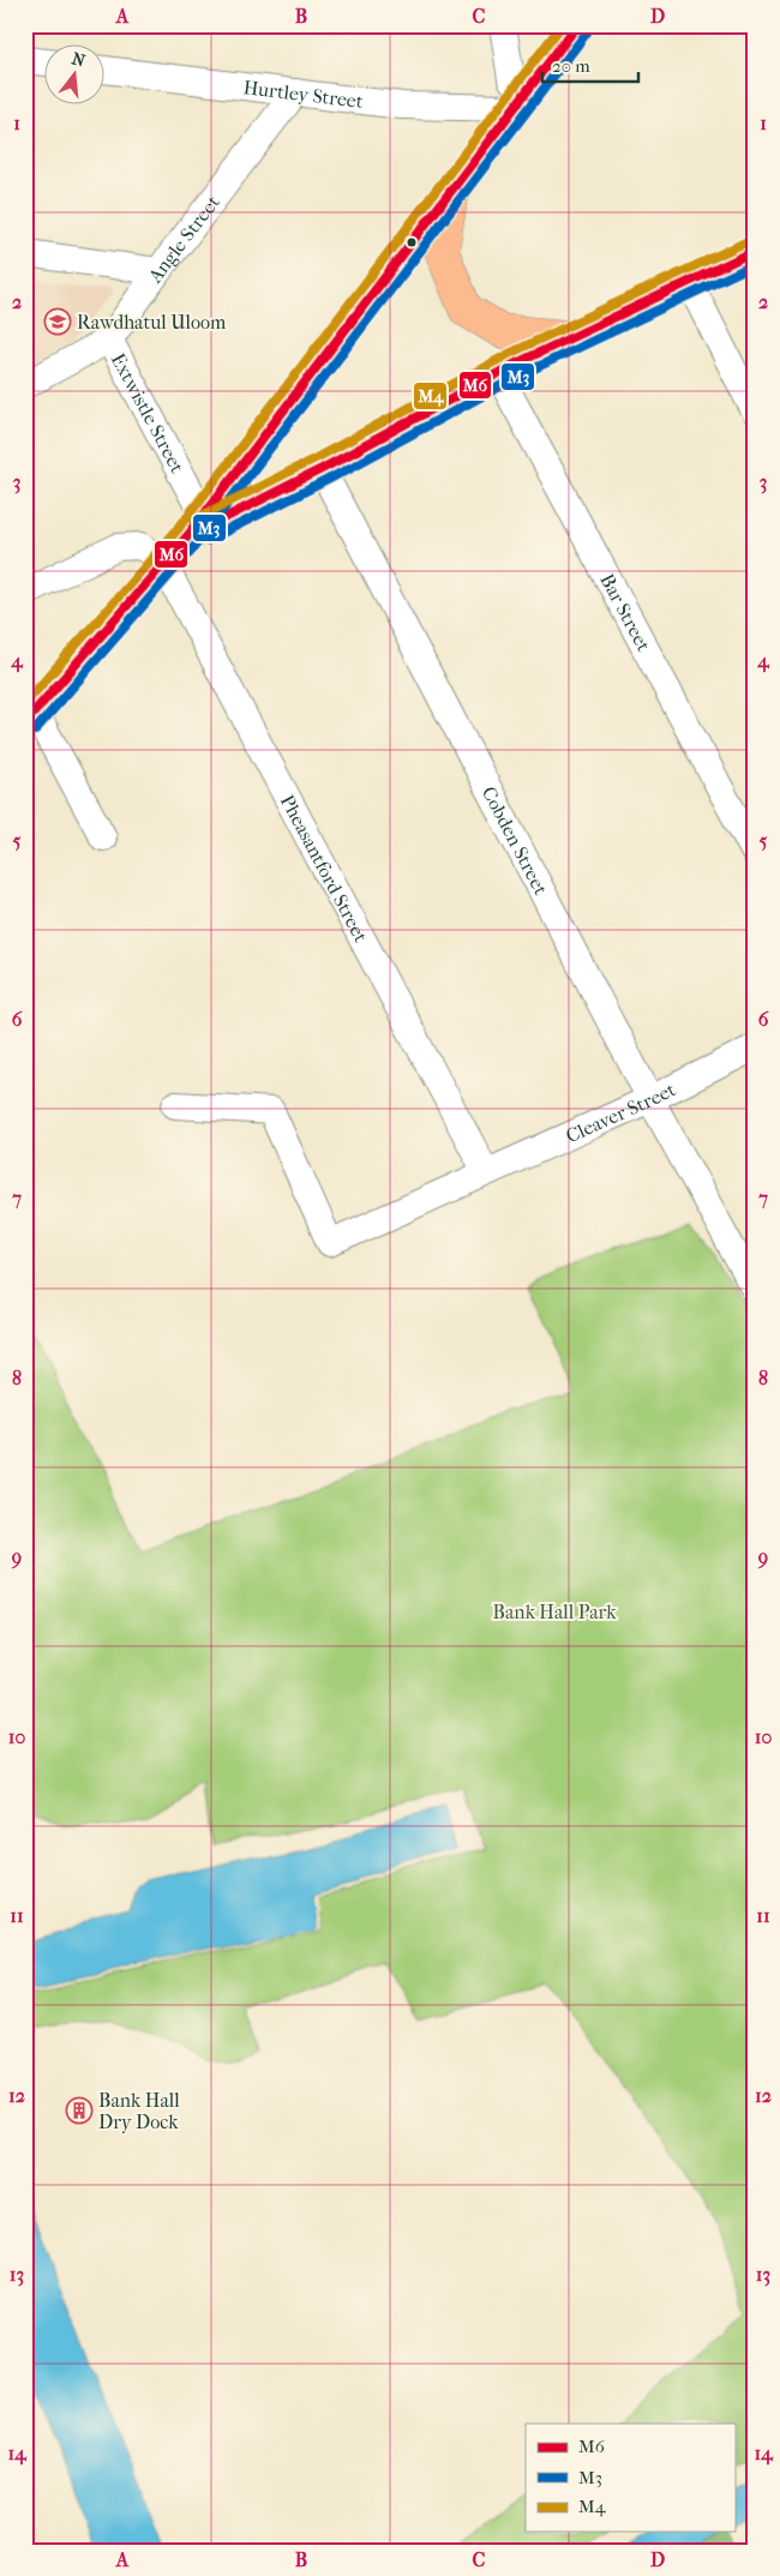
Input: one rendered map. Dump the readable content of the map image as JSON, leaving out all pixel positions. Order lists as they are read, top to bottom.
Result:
{
  "streets": {
    "street": [
      "Hurtley Street",
      "Angle Street",
      "Extwistle Street",
      "Bar Street",
      "Cobden Street",
      "Pheasantford Street",
      "Cleaver Street"
    ]
  },
  "crossings": [
    ["Hurtley Street", "Angle Street"],
    ["Angle Street", "Extwistle Street"],
    ["Cobden Street", "Cleaver Street"],
    ["Pheasantford Street", "Cleaver Street"]
  ],
  "parks": ["Bank Hall Park"],
  "places": {
    "school or university": ["Rawdhatul Uloom"],
    "building": ["Bank Hall Dry Dock"]
  },
  "lines": ["transit line M6", "transit line M4", "transit line M3"],
  "legend": ["M6", "M3", "M4"],
  "scale_bar": "20 m",
  "north": "top",
  "grid": {
    "columns": [
      "A",
      "B",
      "C",
      "D"
    ],
    "rows": [
      "1",
      "2",
      "3",
      "4",
      "5",
      "6",
      "7",
      "8",
      "9",
      "10",
      "11",
      "12",
      "13",
      "14"
    ]
  }
}
